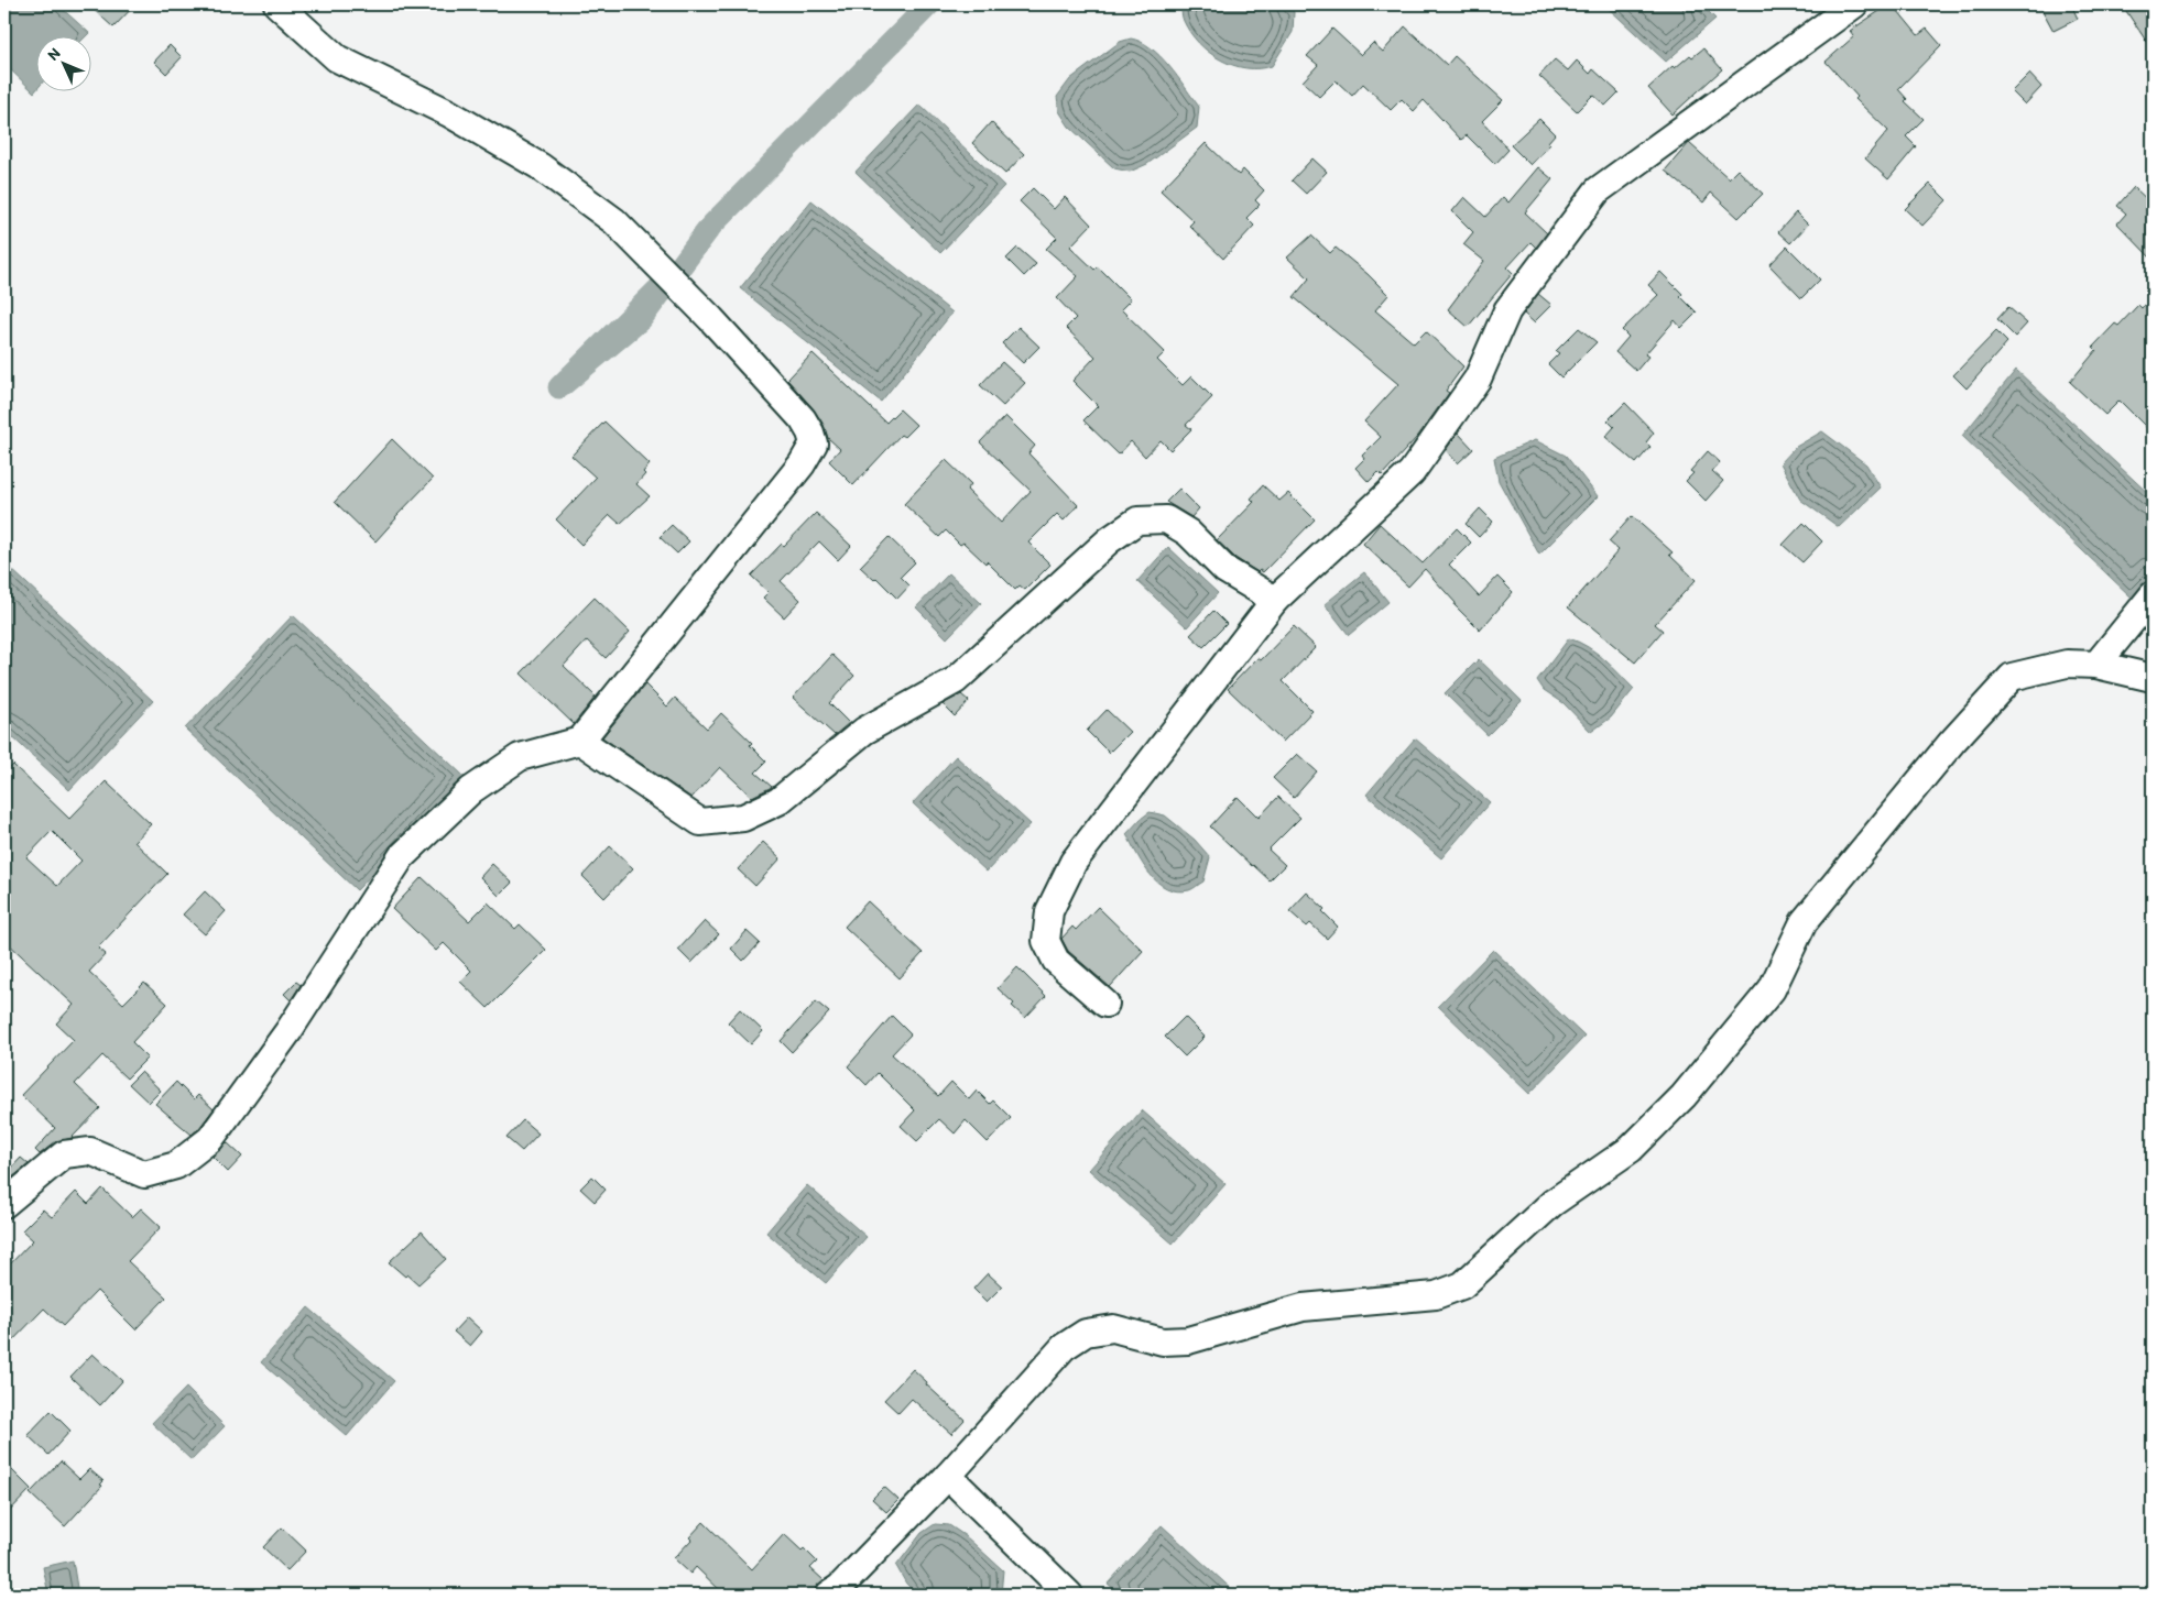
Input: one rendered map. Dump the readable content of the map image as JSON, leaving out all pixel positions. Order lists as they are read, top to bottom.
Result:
{
  "north": "top left"
}
